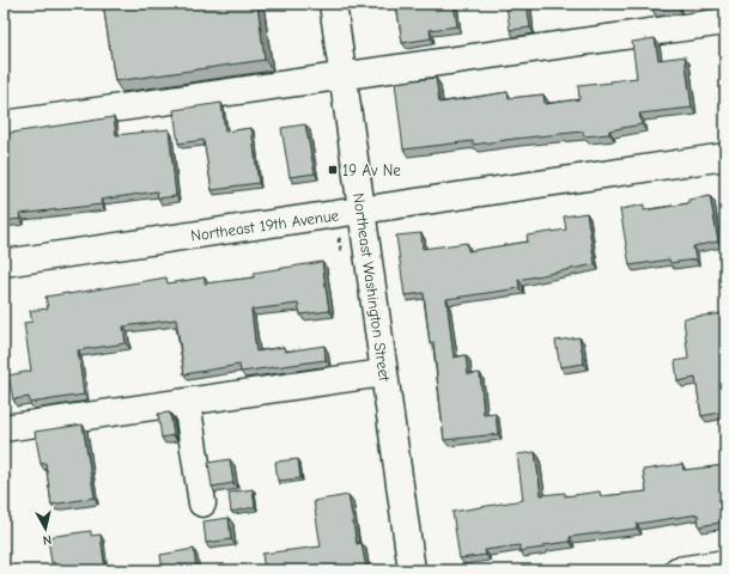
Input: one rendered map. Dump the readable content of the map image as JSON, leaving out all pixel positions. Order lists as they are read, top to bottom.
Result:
{
  "streets": {
    "street": ["Northeast 19th Avenue", "Northeast Washington Street"]
  },
  "crossings": [
    ["Northeast 19th Avenue", "Northeast Washington Street"]
  ],
  "places": {
    "transit": ["19 Av Ne"]
  },
  "north": "bottom"
}
